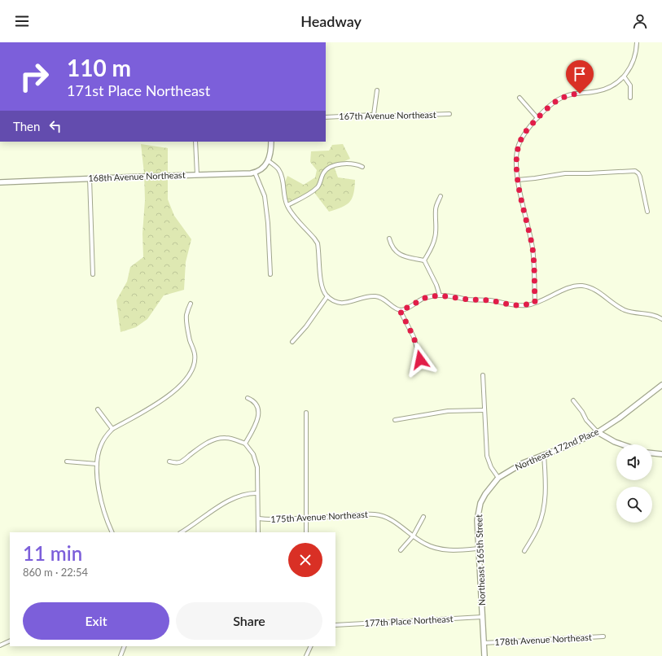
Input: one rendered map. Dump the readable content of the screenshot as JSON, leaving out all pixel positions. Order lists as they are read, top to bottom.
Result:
{
  "streets": {
    "street": [
      "167th Avenue Northeast",
      "168th Avenue Northeast",
      "Northeast 172nd Place",
      "175th Avenue Northeast",
      "Northeast 165th Street",
      "177th Place Northeast",
      "178th Avenue Northeast"
    ]
  },
  "crossings": [
    ["Northeast 172nd Place", "Northeast 165th Street"],
    ["175th Avenue Northeast", "Northeast 165th Street"],
    ["Northeast 165th Street", "177th Place Northeast"],
    ["Northeast 165th Street", "178th Avenue Northeast"]
  ],
  "page": {
    "header": "Headway",
    "turn": ["110 m", "171st Place Northeast"],
    "then": "Then",
    "heading": ["11 min", "860 m · 22:54"],
    "buttons": ["Exit", "Share"]
  }
}
